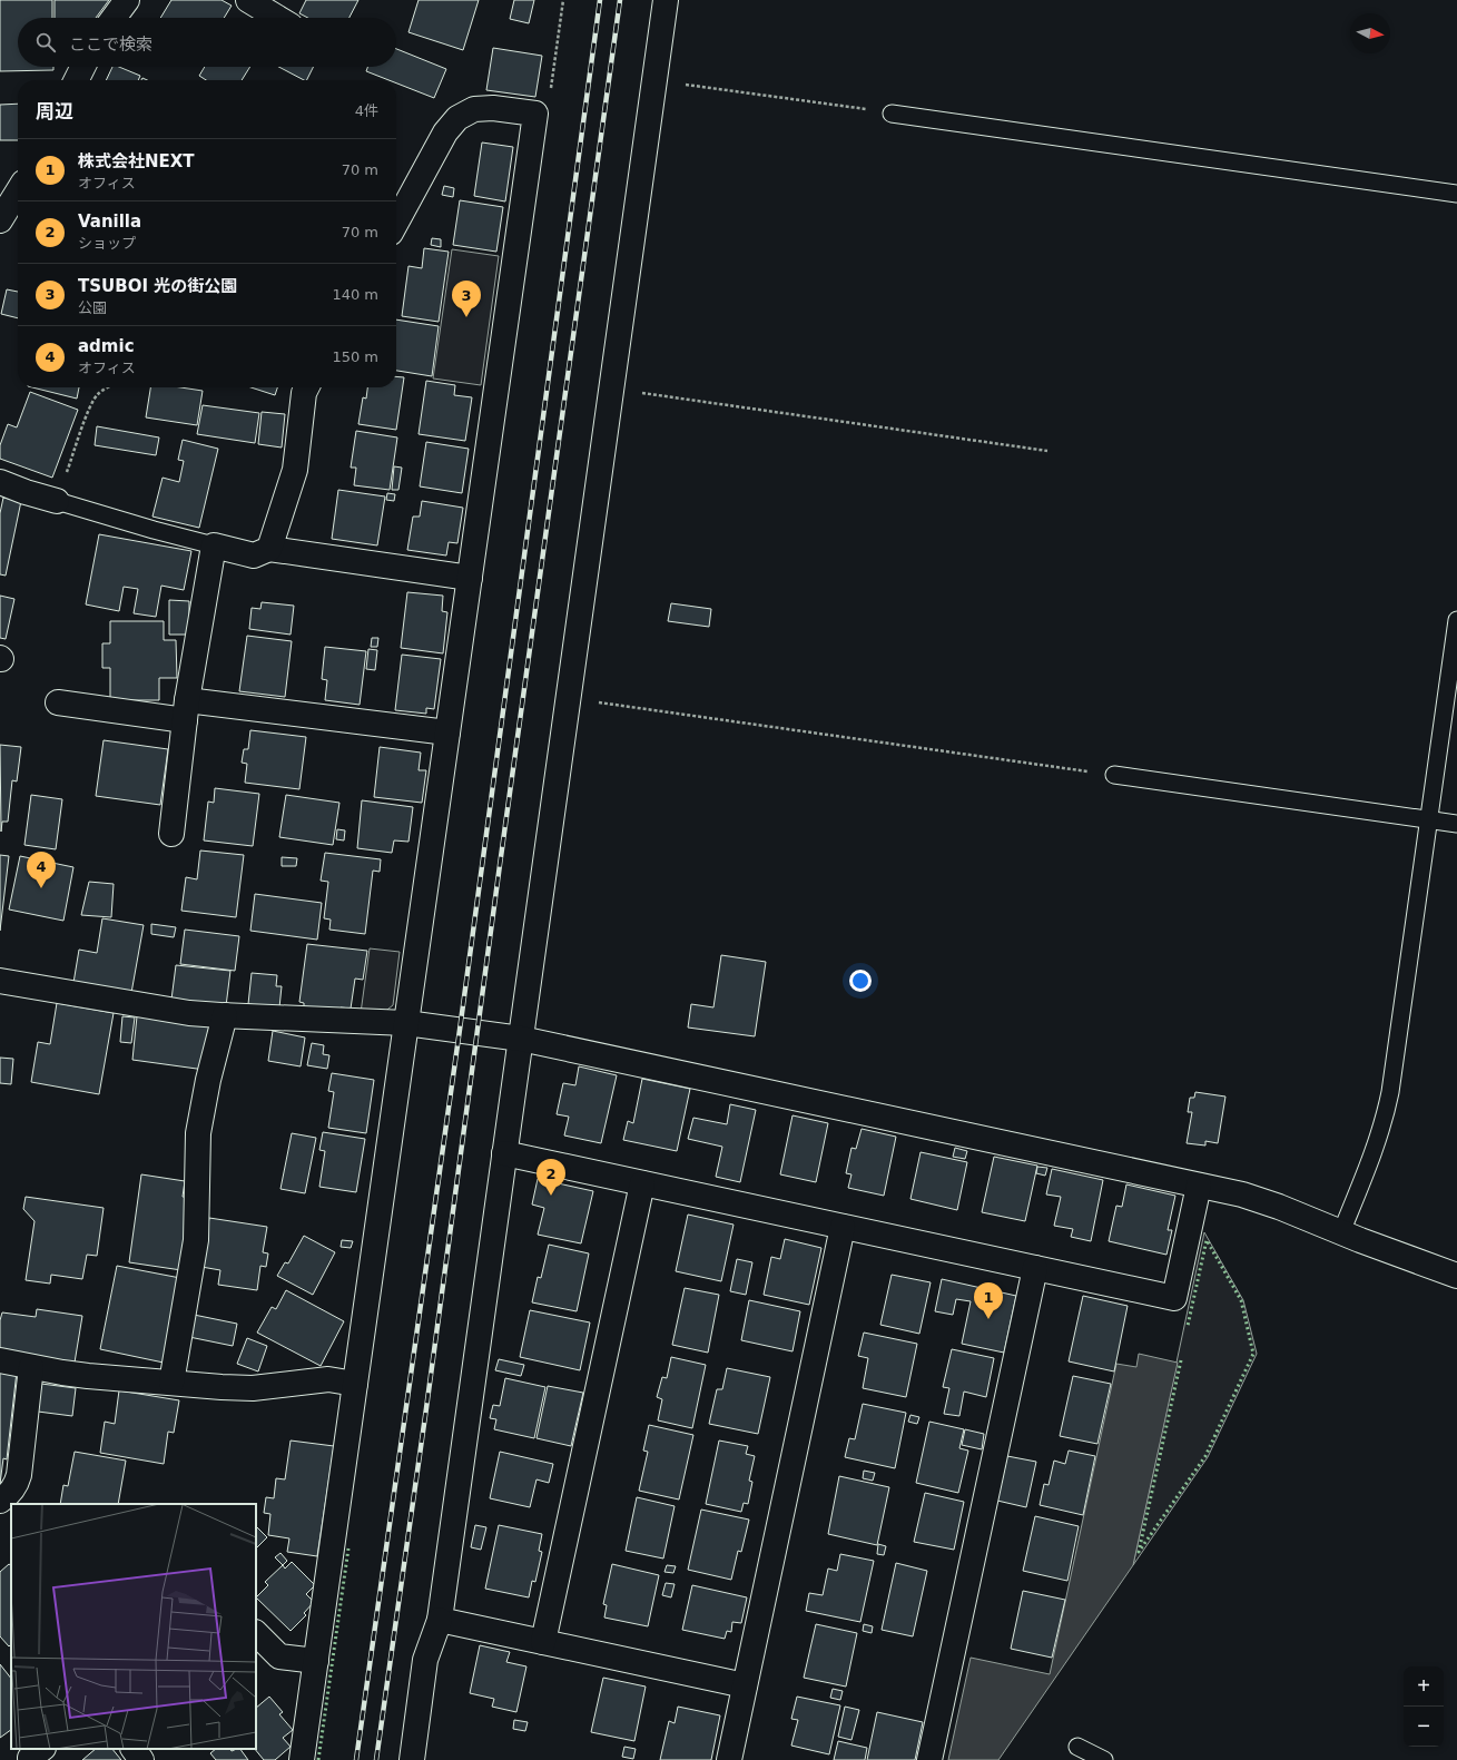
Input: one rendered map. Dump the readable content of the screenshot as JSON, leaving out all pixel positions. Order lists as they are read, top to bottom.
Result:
{
  "north": "right",
  "page": {
    "search": "ここで検索",
    "heading": ["周辺", "4件"],
    "list": [
      {
        "mark": "1",
        "name": "株式会社NEXT",
        "note": "オフィス",
        "value": "70 m"
      },
      {
        "mark": "2",
        "name": "Vanilla",
        "note": "ショップ",
        "value": "70 m"
      },
      {
        "mark": "3",
        "name": "TSUBOI 光の街公園",
        "note": "公園",
        "value": "140 m"
      },
      {
        "mark": "4",
        "name": "admic",
        "note": "オフィス",
        "value": "150 m"
      }
    ],
    "pins": [
      "3",
      "4",
      "2",
      "1"
    ],
    "map_buttons": ["+", "−"]
  }
}
